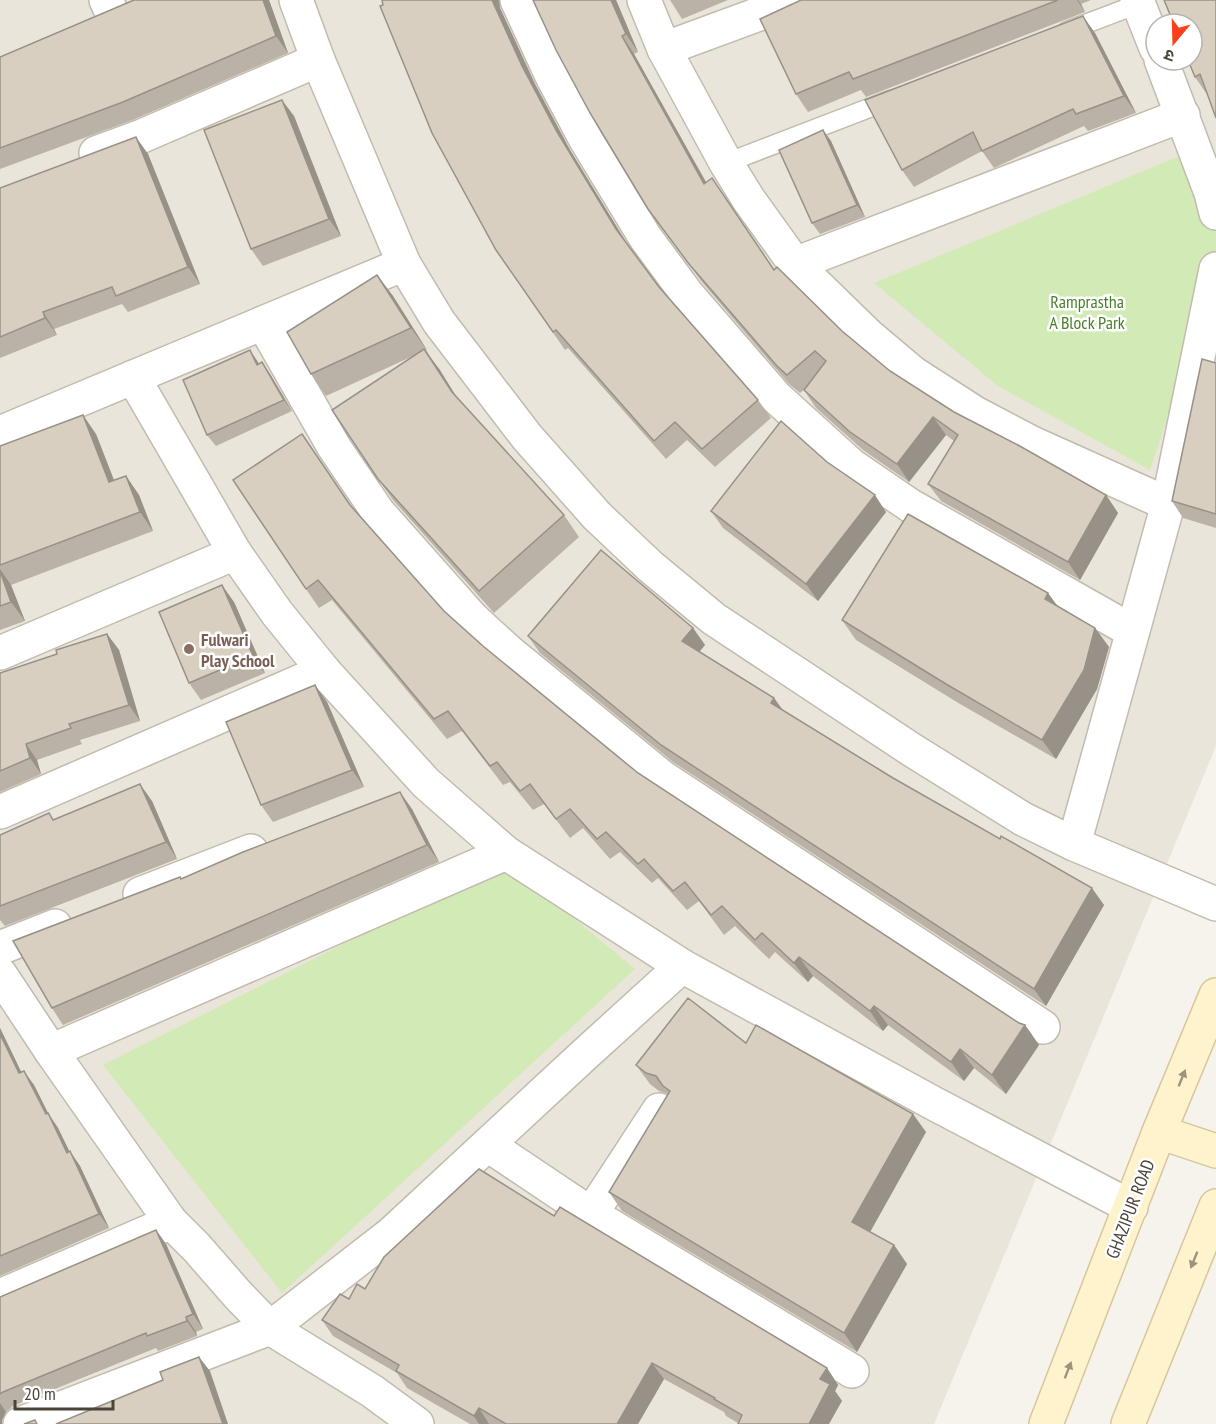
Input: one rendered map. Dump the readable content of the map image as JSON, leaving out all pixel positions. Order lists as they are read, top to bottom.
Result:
{
  "streets": {
    "main road": ["GHAZIPUR ROAD"]
  },
  "parks": ["Ramprastha A Block Park"],
  "places": ["Fulwari Play School"],
  "scale_bar": "20 m",
  "north": "bottom"
}
